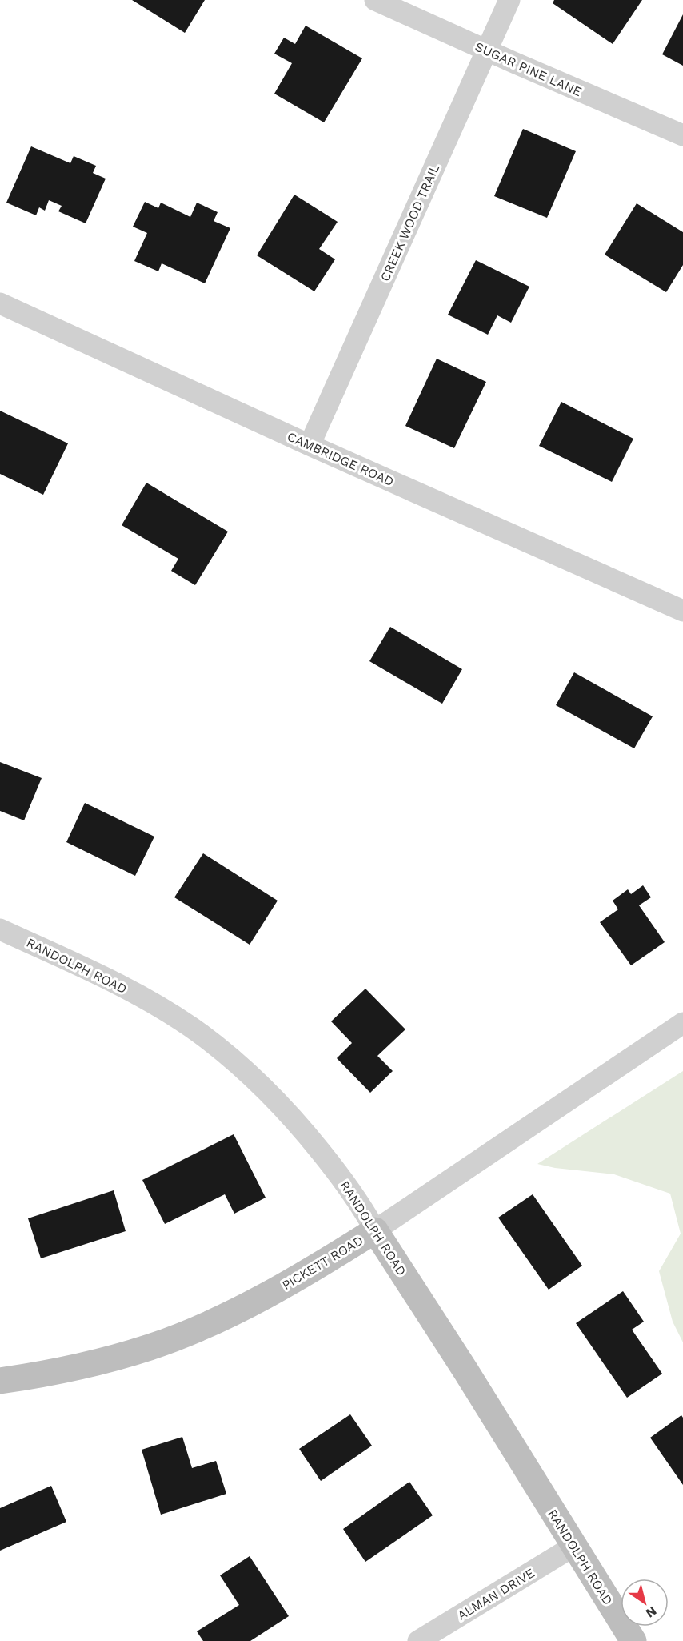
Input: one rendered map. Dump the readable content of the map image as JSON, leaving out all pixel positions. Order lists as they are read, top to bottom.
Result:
{
  "streets": {
    "street": [
      "SUGAR PINE LANE",
      "CREEK WOOD TRAIL",
      "CAMBRIDGE ROAD",
      "RANDOLPH ROAD",
      "PICKETT ROAD",
      "ALMAN DRIVE"
    ]
  },
  "crossings": [
    ["SUGAR PINE LANE", "CREEK WOOD TRAIL"],
    ["CREEK WOOD TRAIL", "CAMBRIDGE ROAD"],
    ["RANDOLPH ROAD", "PICKETT ROAD"],
    ["RANDOLPH ROAD", "ALMAN DRIVE"]
  ],
  "north": "bottom right"
}
